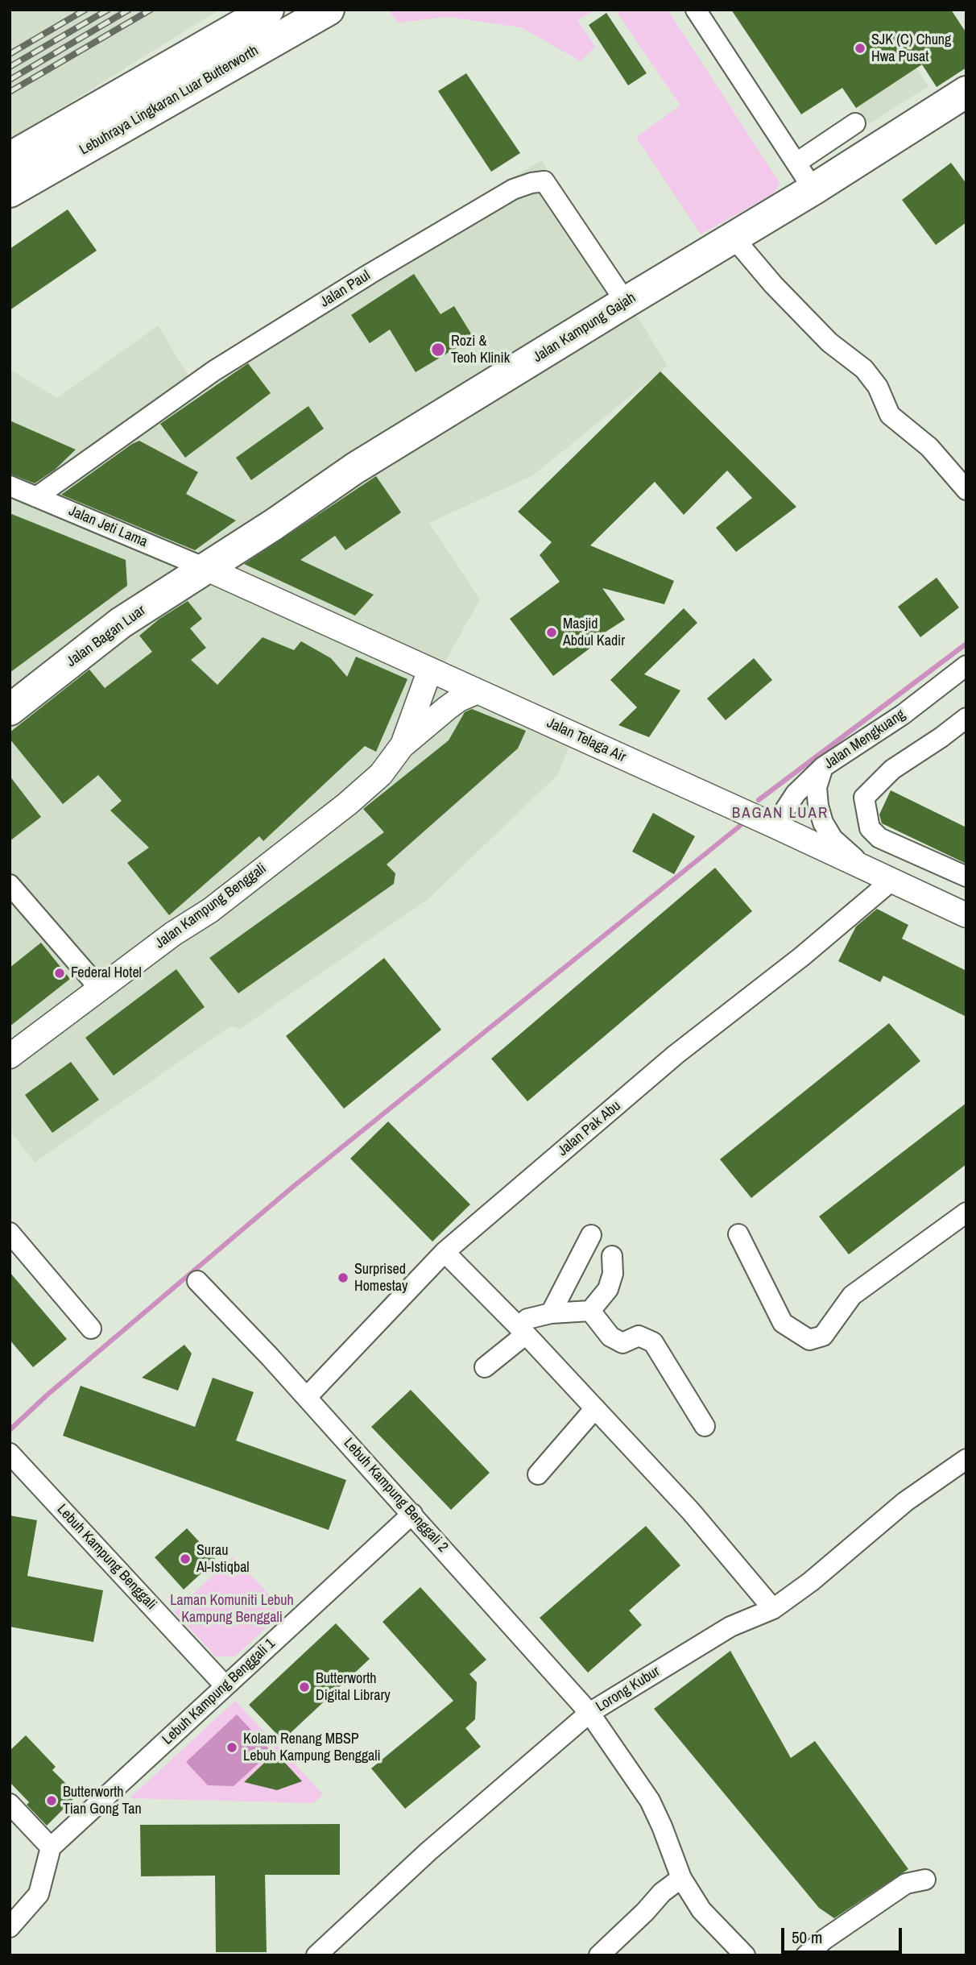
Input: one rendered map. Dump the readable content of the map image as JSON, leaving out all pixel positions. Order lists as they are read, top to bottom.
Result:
{
  "streets": {
    "main road": ["Lebuhraya Lingkaran Luar Butterworth", "Jalan Kampung Gajah", "Jalan Bagan Luar"],
    "street": [
      "Jalan Paul",
      "Jalan Jeti Lama",
      "Jalan Mengkuang",
      "Jalan Telaga Air",
      "Jalan Kampung Benggali",
      "Jalan Pak Abu",
      "Lebuh Kampung Benggali 2",
      "Lebuh Kampung Benggali",
      "Lorong Kubur",
      "Lebuh Kampung Benggali 1"
    ]
  },
  "crossings": [
    ["Jalan Paul", "Jalan Kampung Gajah"],
    ["Jalan Paul", "Jalan Jeti Lama"],
    ["Jalan Kampung Gajah", "Jalan Jeti Lama"],
    ["Jalan Kampung Gajah", "Jalan Bagan Luar"],
    ["Jalan Kampung Gajah", "Jalan Telaga Air"],
    ["Jalan Jeti Lama", "Jalan Bagan Luar"],
    ["Jalan Jeti Lama", "Jalan Telaga Air"],
    ["Jalan Bagan Luar", "Jalan Telaga Air"],
    ["Jalan Mengkuang", "Jalan Telaga Air"],
    ["Jalan Telaga Air", "Jalan Pak Abu"],
    ["Jalan Pak Abu", "Lebuh Kampung Benggali 2"],
    ["Lebuh Kampung Benggali 2", "Lorong Kubur"],
    ["Lebuh Kampung Benggali 2", "Lebuh Kampung Benggali 1"],
    ["Lebuh Kampung Benggali", "Lebuh Kampung Benggali 1"]
  ],
  "districts": ["BAGAN LUAR"],
  "parks": ["Laman Komuniti Lebuh Kampung Benggali"],
  "places": [
    "SJK (C) Chung Hwa Pusat",
    "Rozi & Teoh Klinik",
    "Masjid Abdul Kadir",
    "Federal Hotel",
    "Surprised Homestay",
    "Surau Al-Istiqbal",
    "Butterworth Digital Library",
    "Kolam Renang MBSP Lebuh Kampung Benggali",
    "Butterworth Tian Gong Tan"
  ],
  "scale_bar": "50 m"
}
